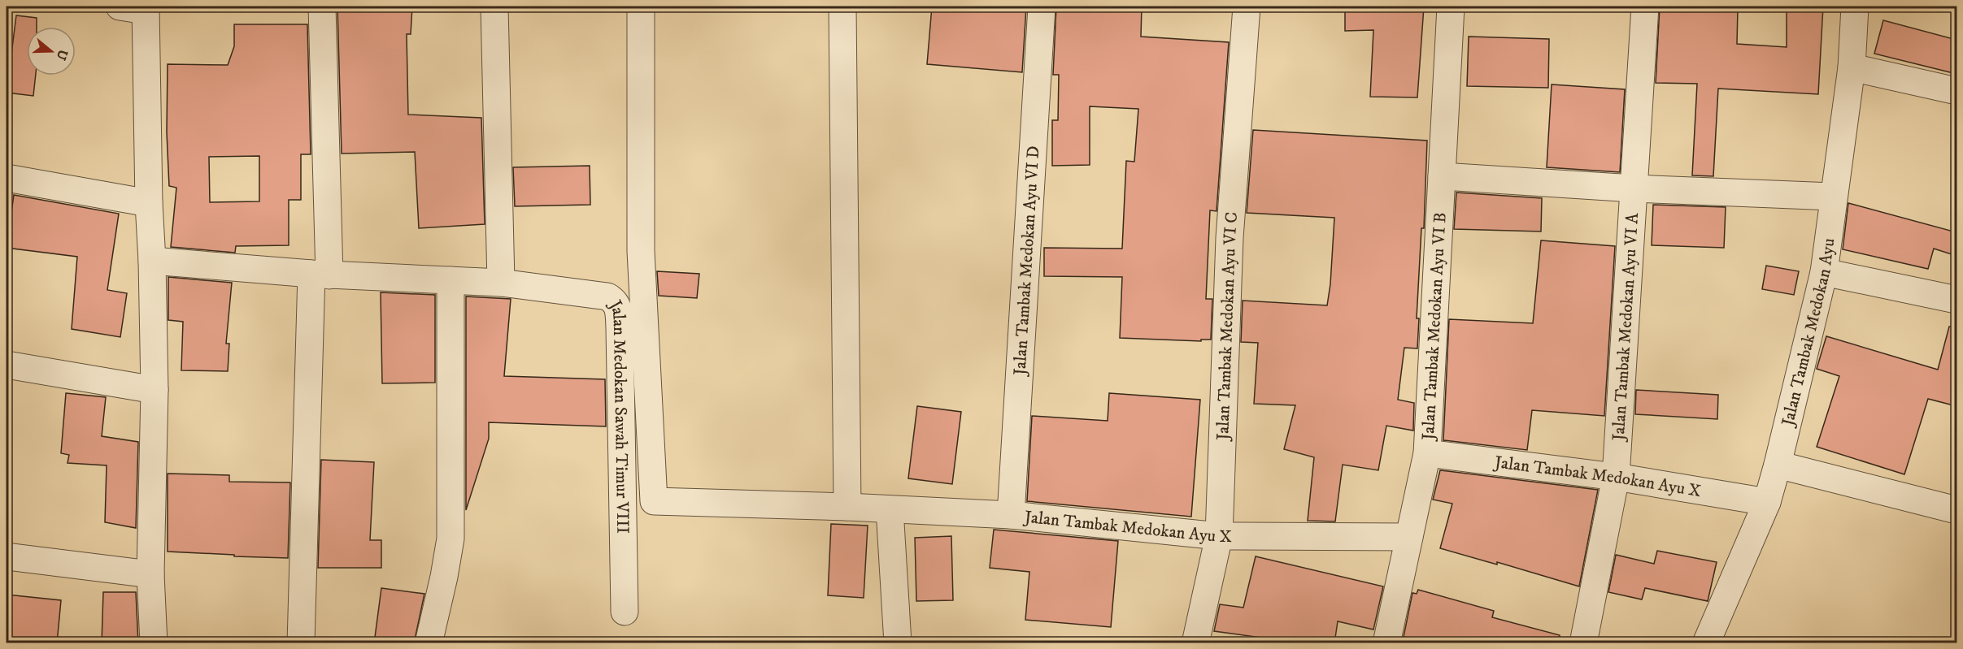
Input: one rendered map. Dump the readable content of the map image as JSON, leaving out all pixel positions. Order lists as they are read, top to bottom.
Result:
{
  "streets": {
    "street": [
      "Jalan Tambak Medokan Ayu VI D",
      "Jalan Tambak Medokan Ayu VI C",
      "Jalan Tambak Medokan Ayu VI A",
      "Jalan Tambak Medokan Ayu VI B",
      "Jalan Tambak Medokan Ayu",
      "Jalan Medokan Sawah Timur VIII",
      "Jalan Tambak Medokan Ayu X"
    ]
  },
  "crossings": [
    ["Jalan Tambak Medokan Ayu VI D", "Jalan Tambak Medokan Ayu X"],
    ["Jalan Tambak Medokan Ayu VI C", "Jalan Tambak Medokan Ayu X"],
    ["Jalan Tambak Medokan Ayu VI A", "Jalan Tambak Medokan Ayu X"],
    ["Jalan Tambak Medokan Ayu VI B", "Jalan Tambak Medokan Ayu X"],
    ["Jalan Tambak Medokan Ayu", "Jalan Tambak Medokan Ayu X"]
  ],
  "north": "right"
}
